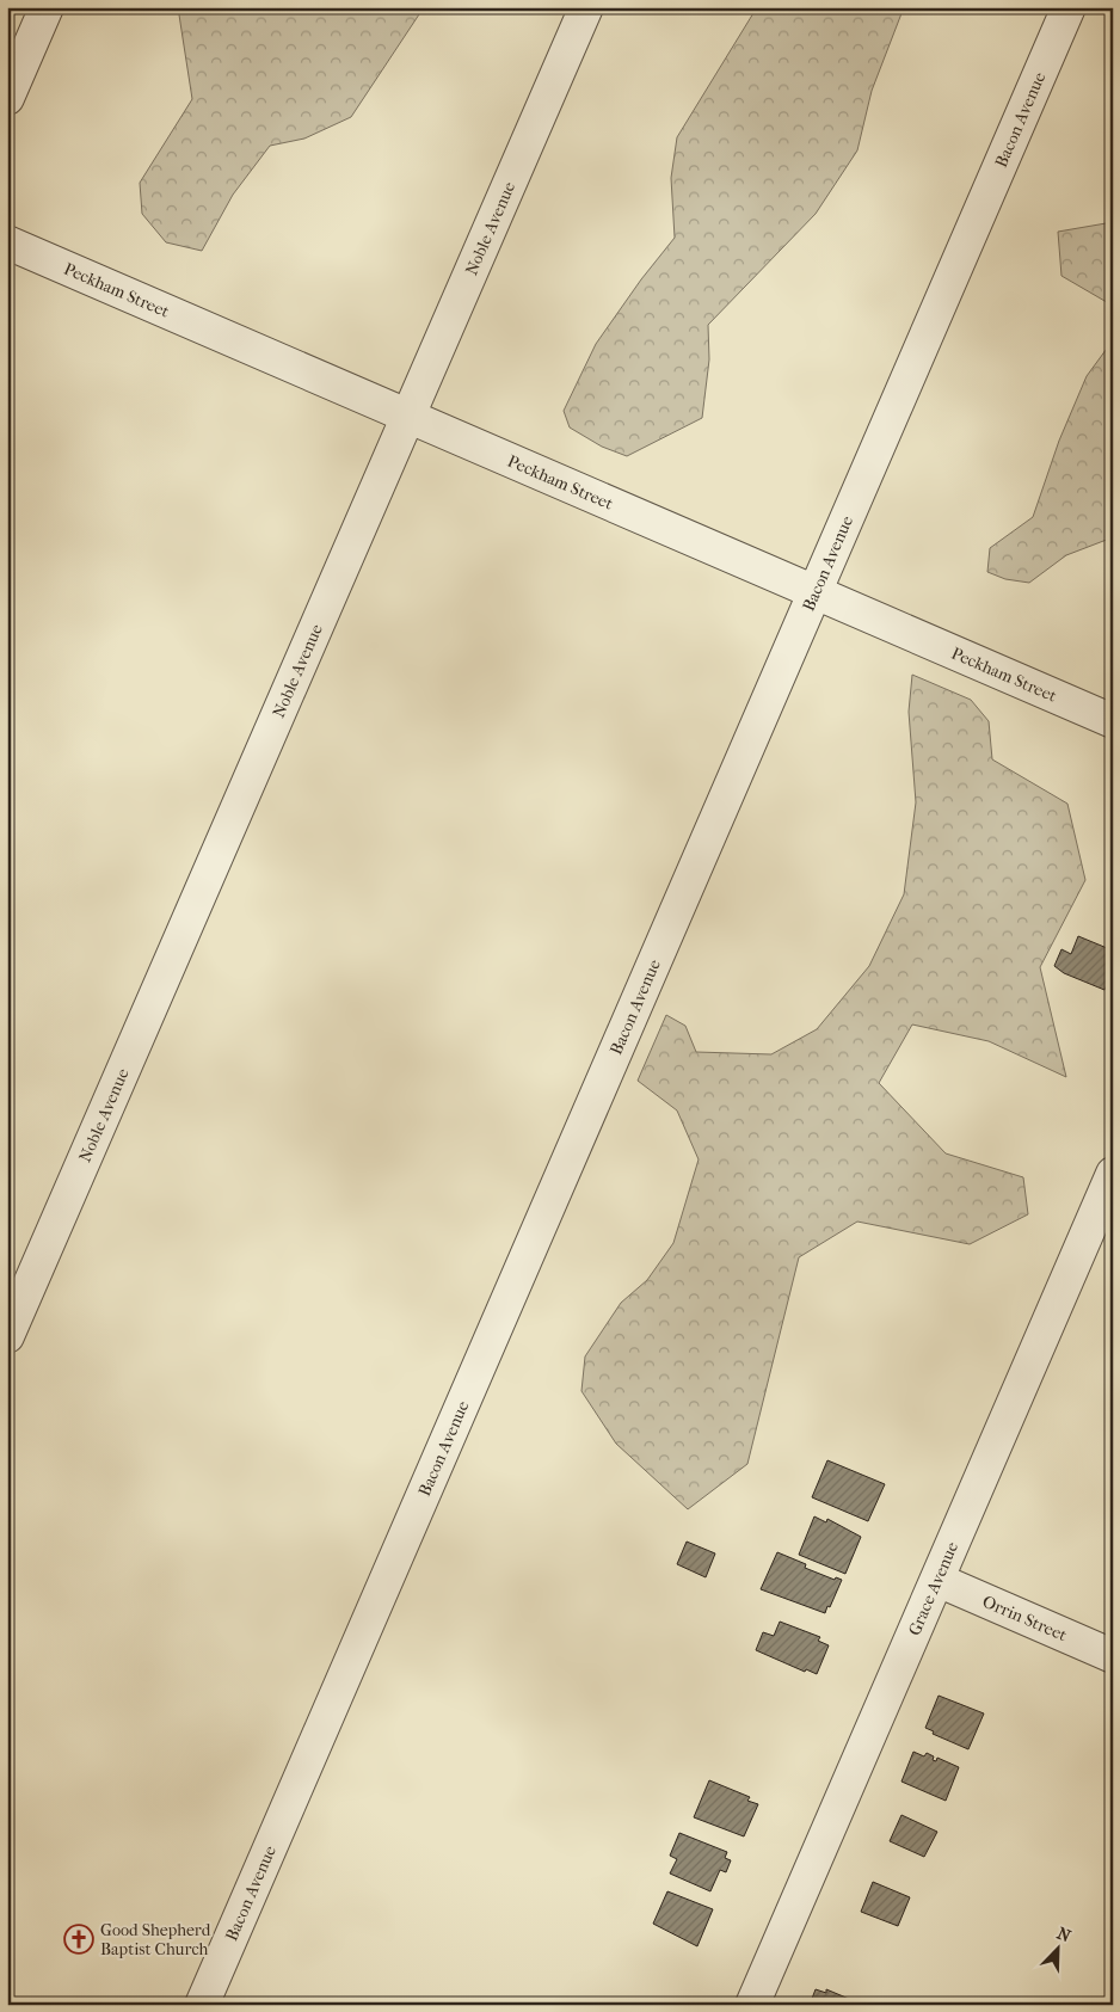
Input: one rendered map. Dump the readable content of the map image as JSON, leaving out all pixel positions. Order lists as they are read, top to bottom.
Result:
{
  "streets": {
    "street": [
      "Bacon Avenue",
      "Noble Avenue",
      "Peckham Street",
      "Grace Avenue",
      "Orrin Street"
    ]
  },
  "crossings": [
    ["Bacon Avenue", "Peckham Street"],
    ["Noble Avenue", "Peckham Street"],
    ["Grace Avenue", "Orrin Street"]
  ],
  "places": {
    "church": ["Good Shepherd Baptist Church"]
  },
  "north": "top right"
}
